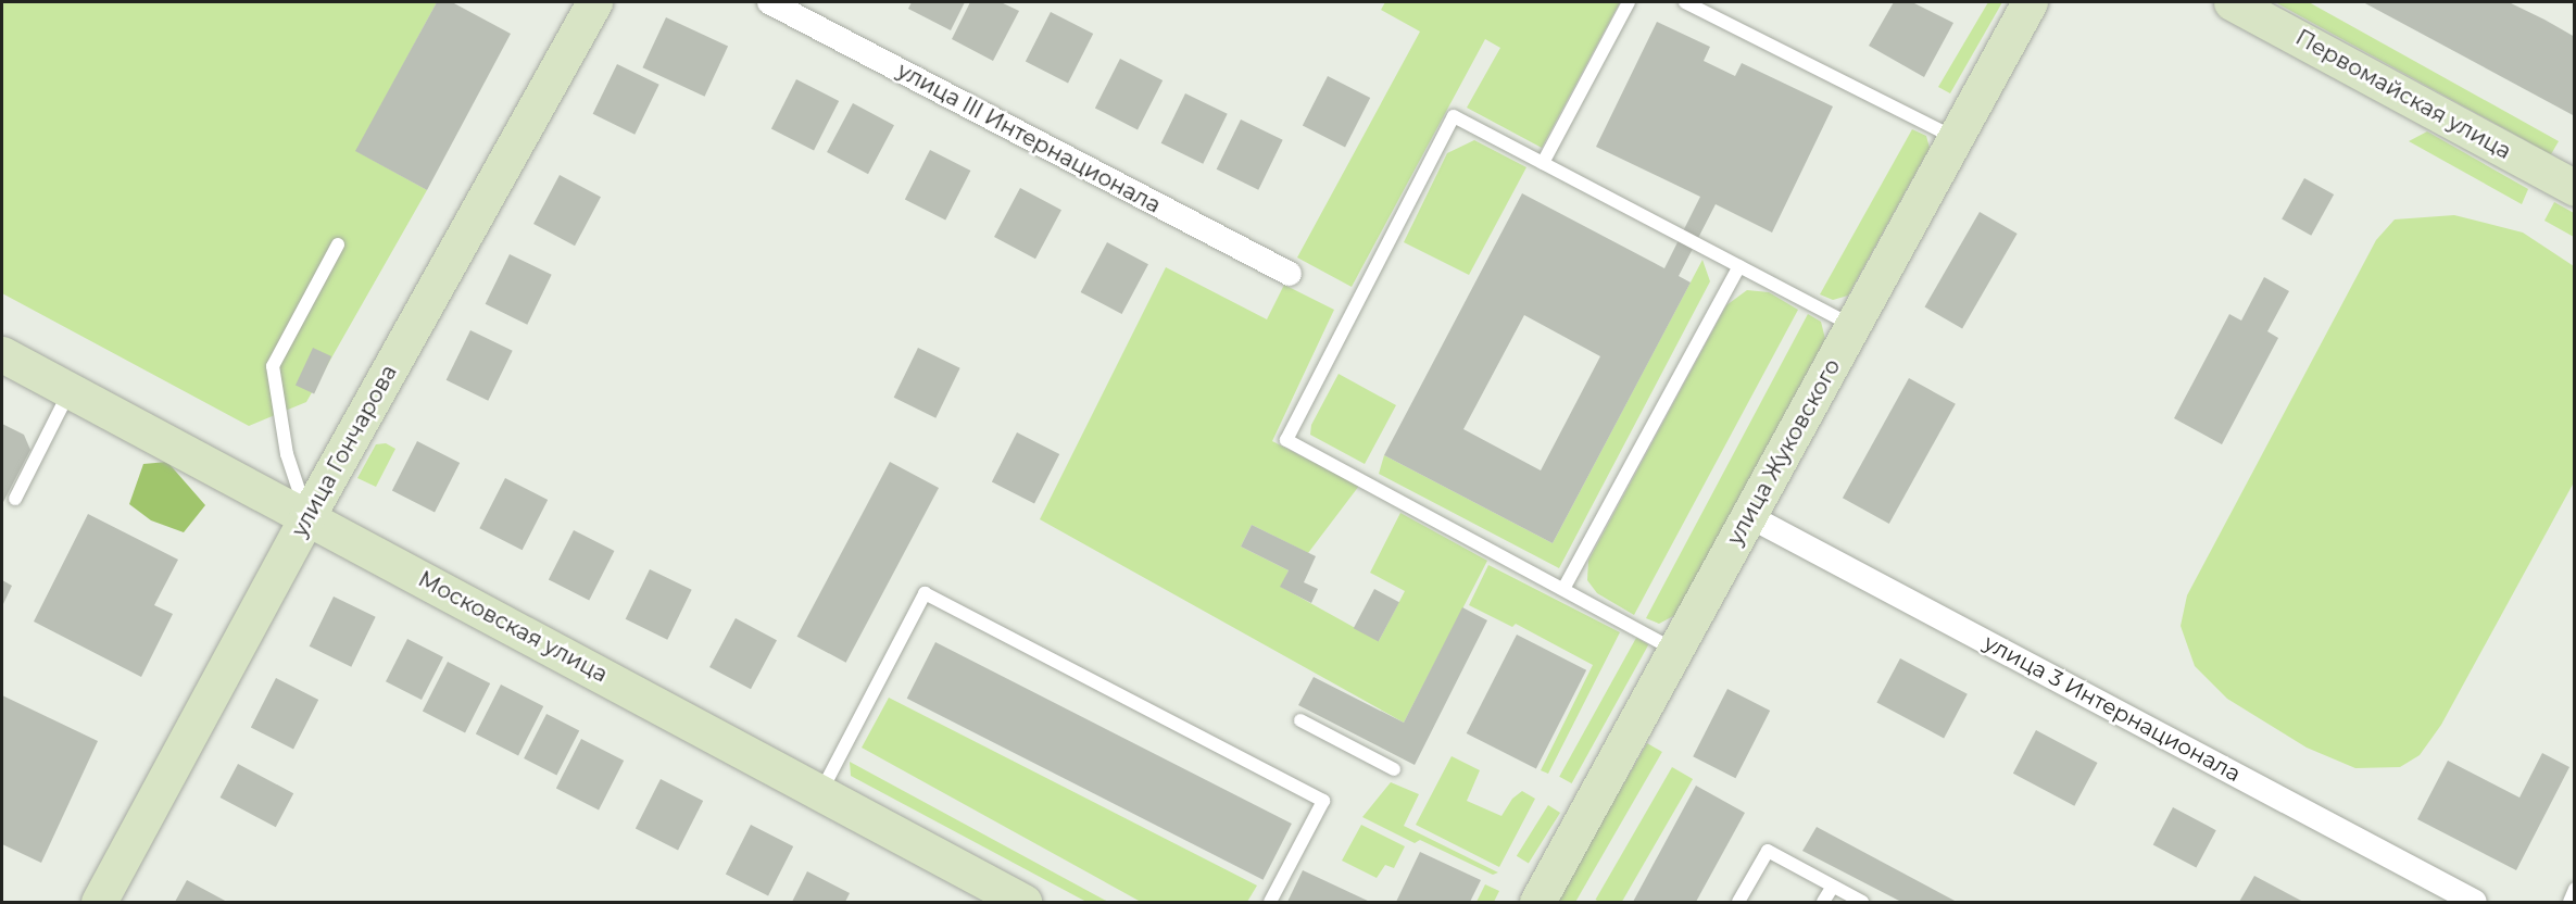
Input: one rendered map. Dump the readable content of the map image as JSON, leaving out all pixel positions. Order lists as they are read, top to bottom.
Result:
{
  "streets": {
    "street": [
      "Первомайская улица",
      "улица III Интернационала",
      "улица Гончарова",
      "улица Жуковского",
      "Московская улица",
      "улица 3 Интернационала"
    ]
  },
  "crossings": [
    ["улица Гончарова", "Московская улица"],
    ["улица Жуковского", "улица 3 Интернационала"]
  ]
}
